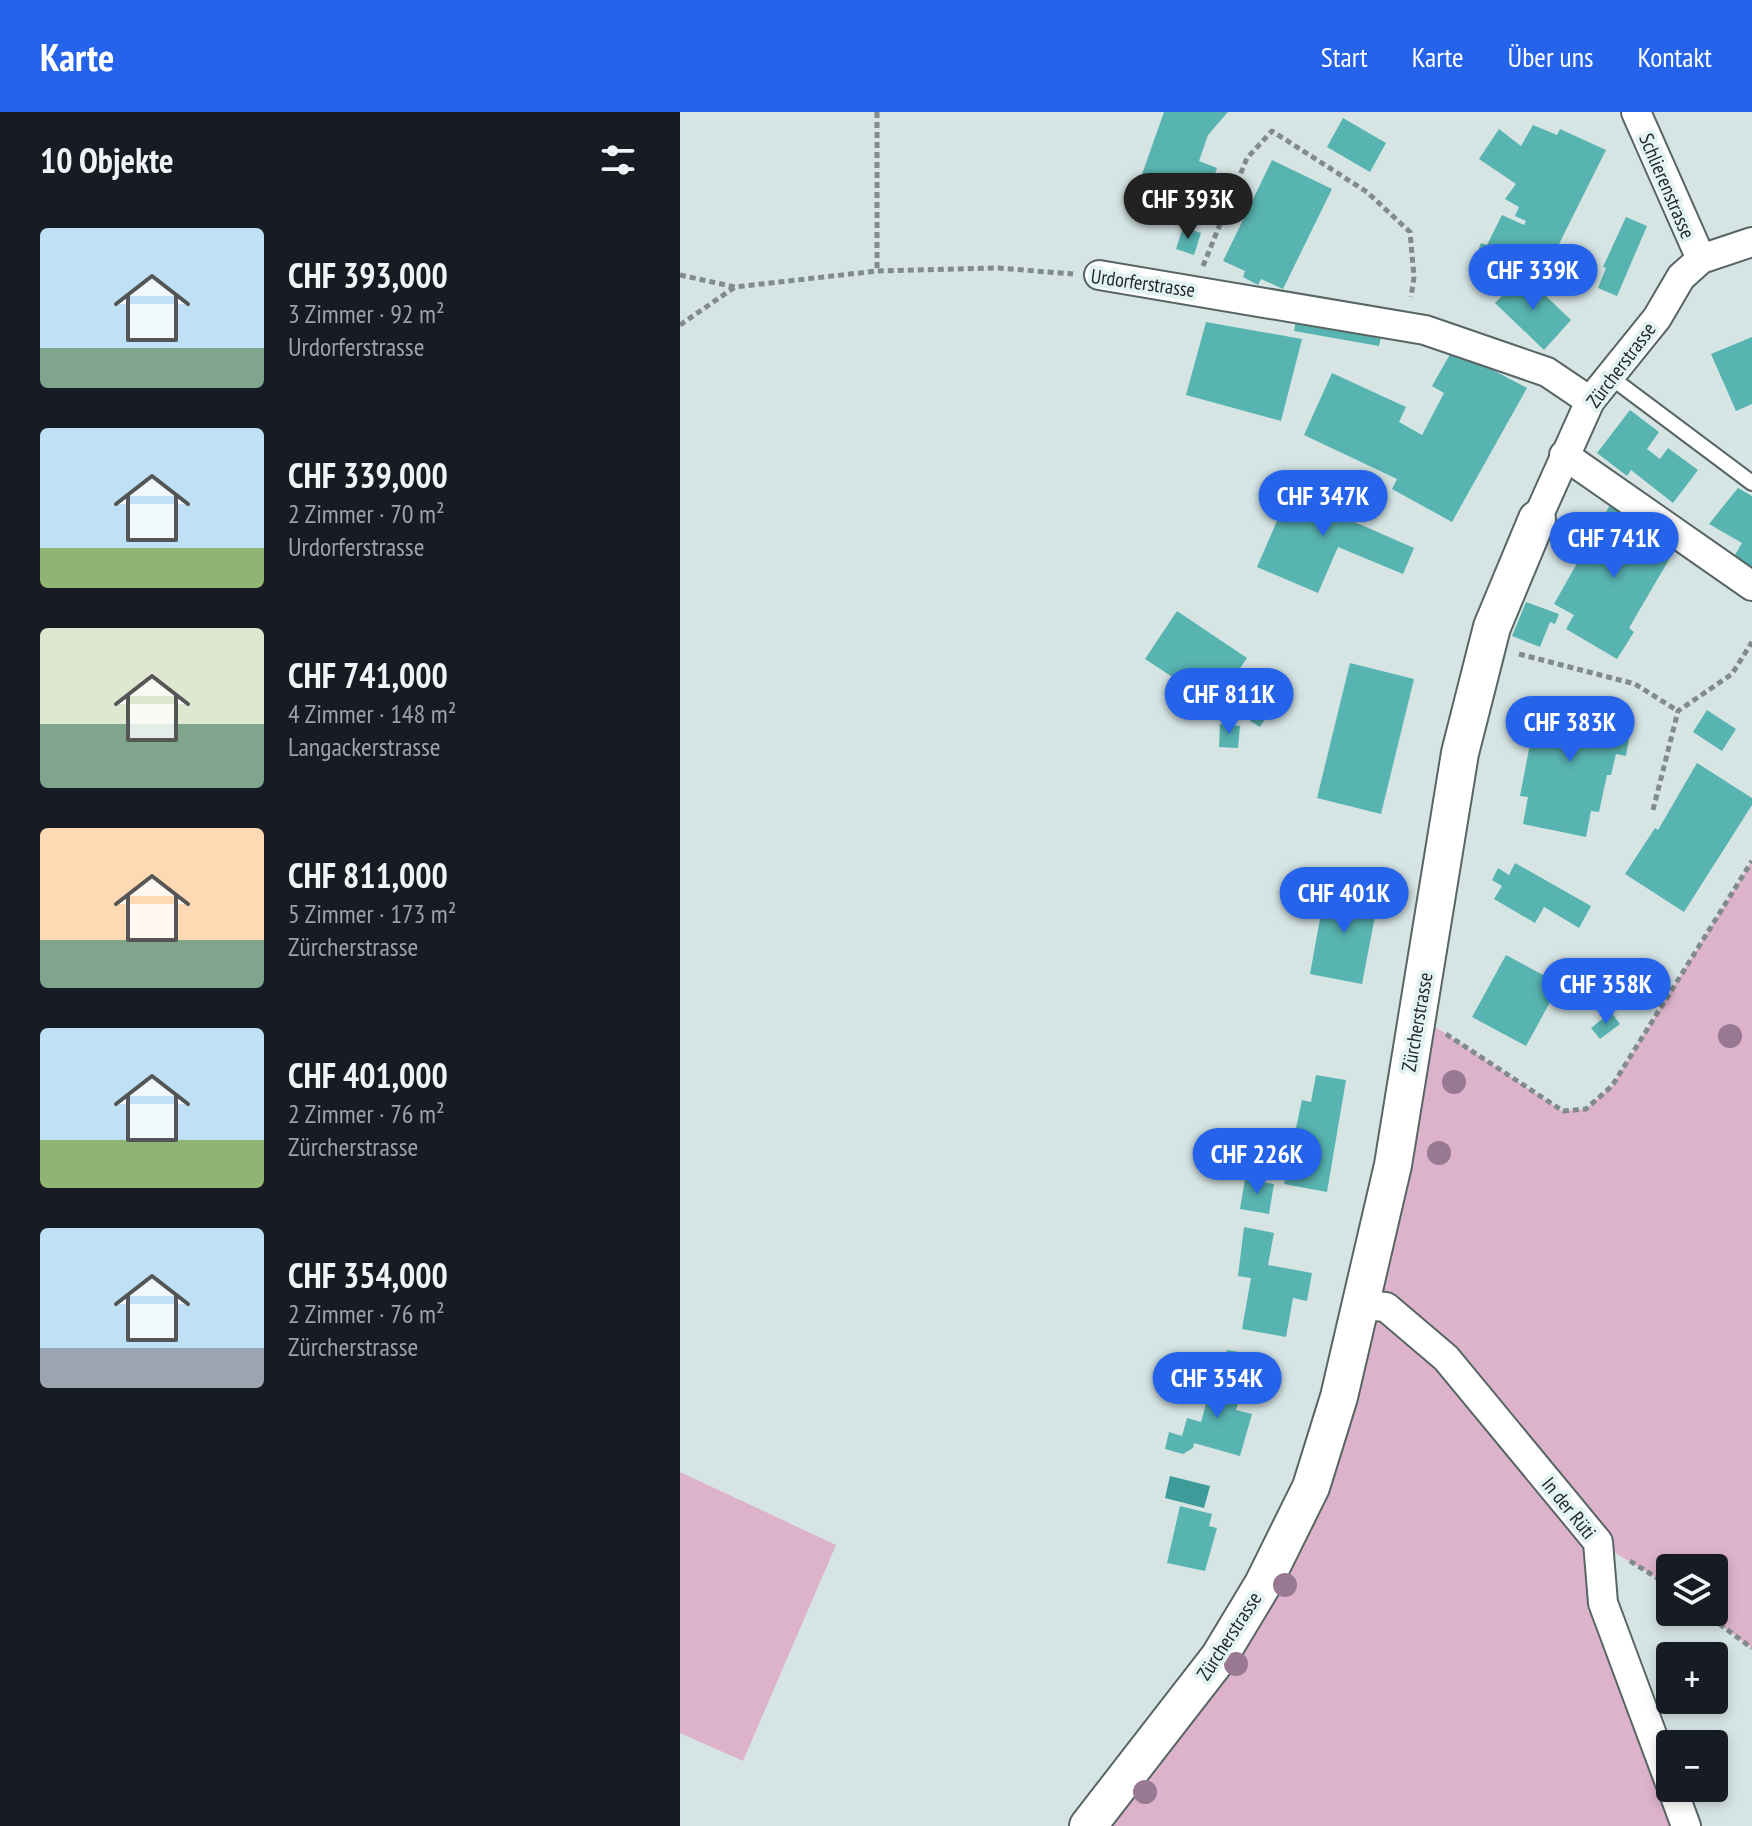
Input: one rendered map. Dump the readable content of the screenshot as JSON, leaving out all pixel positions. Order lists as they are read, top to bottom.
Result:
{
  "streets": {
    "street": [
      "Schlierenstrasse",
      "Urdorferstrasse",
      "Zürcherstrasse",
      "In der Rüti"
    ]
  },
  "crossings": [
    ["Schlierenstrasse", "Zürcherstrasse"],
    ["Urdorferstrasse", "Zürcherstrasse"],
    ["Zürcherstrasse", "In der Rüti"]
  ],
  "page": {
    "header": "Karte",
    "nav": [
      "Start",
      "Karte",
      "Über uns",
      "Kontakt"
    ],
    "heading": "10 Objekte",
    "price": [
      "CHF 393K",
      "CHF 339K",
      "CHF 347K",
      "CHF 741K",
      "CHF 811K",
      "CHF 383K",
      "CHF 401K",
      "CHF 358K",
      "CHF 226K",
      "CHF 354K"
    ],
    "list": [
      {
        "name": "CHF 393,000",
        "note": "3 Zimmer · 92 m² · Urdorferstrasse"
      },
      {
        "name": "CHF 339,000",
        "note": "2 Zimmer · 70 m² · Urdorferstrasse"
      },
      {
        "name": "CHF 741,000",
        "note": "4 Zimmer · 148 m² · Langackerstrasse"
      },
      {
        "name": "CHF 811,000",
        "note": "5 Zimmer · 173 m² · Zürcherstrasse"
      },
      {
        "name": "CHF 401,000",
        "note": "2 Zimmer · 76 m² · Zürcherstrasse"
      },
      {
        "name": "CHF 354,000",
        "note": "2 Zimmer · 76 m² · Zürcherstrasse"
      }
    ],
    "map_buttons": ["+", "−"]
  }
}
